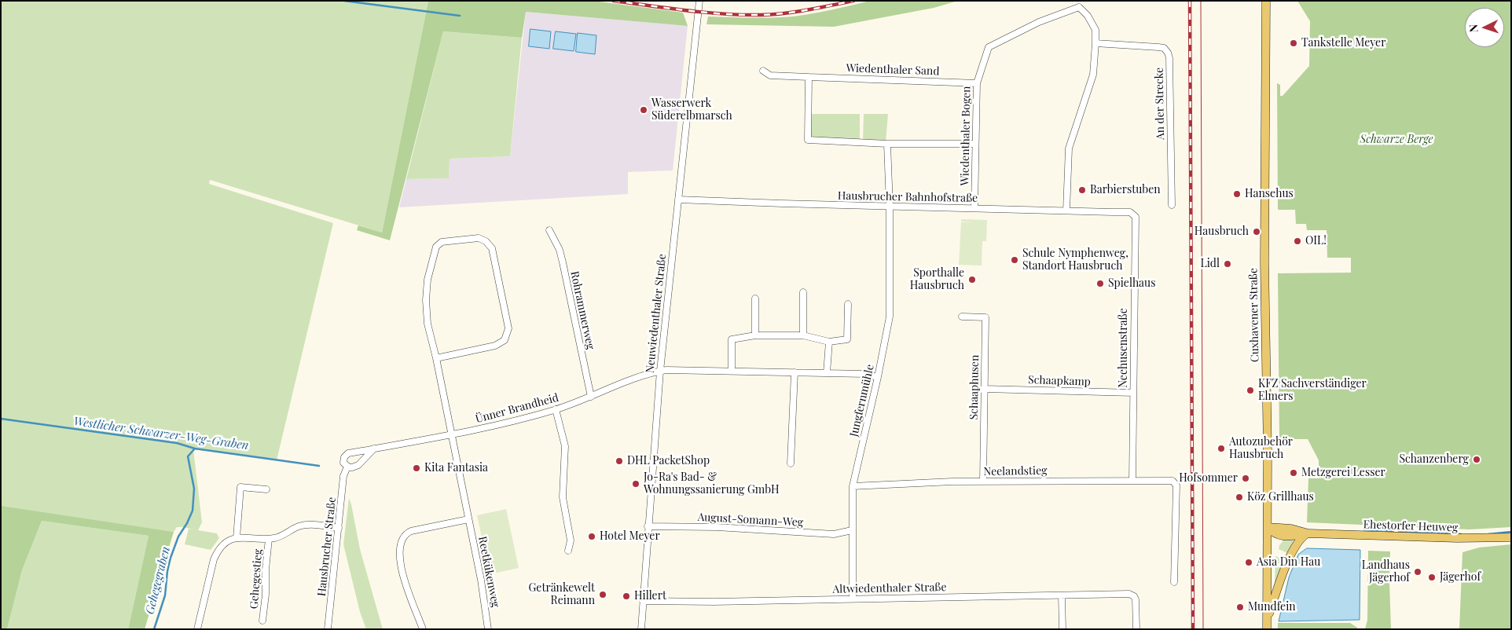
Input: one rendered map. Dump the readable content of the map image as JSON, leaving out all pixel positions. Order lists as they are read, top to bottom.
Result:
{
  "streets": {
    "main road": ["Cuxhavener Straße", "Ehestorfer Heuweg"],
    "street": [
      "Wiedenthaler Sand",
      "An der Strecke",
      "Wiedenthaler Bogen",
      "Hausbrucher Bahnhofstraße",
      "Rohrammerweg",
      "Neuwiedenthaler Straße",
      "Neehusenstraße",
      "Schaapkamp",
      "Schaaphusen",
      "Jungfernmühle",
      "Ünner Brandheid",
      "Neelandstieg",
      "August-Somann-Weg",
      "Hausbrucher Straße",
      "Reetkükenweg",
      "Gehegestieg",
      "Altwiedenthaler Straße"
    ]
  },
  "crossings": [
    ["Wiedenthaler Sand", "Wiedenthaler Bogen"],
    ["An der Strecke", "Wiedenthaler Bogen"],
    ["Wiedenthaler Bogen", "Hausbrucher Bahnhofstraße"],
    ["Hausbrucher Bahnhofstraße", "Neuwiedenthaler Straße"],
    ["Hausbrucher Bahnhofstraße", "Neehusenstraße"],
    ["Hausbrucher Bahnhofstraße", "Jungfernmühle"],
    ["Rohrammerweg", "Ünner Brandheid"],
    ["Neuwiedenthaler Straße", "Ünner Brandheid"],
    ["Neuwiedenthaler Straße", "August-Somann-Weg"],
    ["Neuwiedenthaler Straße", "Altwiedenthaler Straße"],
    ["Cuxhavener Straße", "Ehestorfer Heuweg"],
    ["Neehusenstraße", "Schaapkamp"],
    ["Neehusenstraße", "Neelandstieg"],
    ["Schaapkamp", "Schaaphusen"],
    ["Schaaphusen", "Neelandstieg"],
    ["Jungfernmühle", "Ünner Brandheid"],
    ["Jungfernmühle", "Neelandstieg"],
    ["Jungfernmühle", "August-Somann-Weg"],
    ["Jungfernmühle", "Altwiedenthaler Straße"],
    ["Ünner Brandheid", "Hausbrucher Straße"],
    ["Ünner Brandheid", "Reetkükenweg"]
  ],
  "water": ["Westlicher Schwarzer-Weg-Graben", "Gehegegraben"],
  "parks": ["Schwarze Berge"],
  "places": [
    "Tankstelle Meyer",
    "Wasserwerk Süderelbmarsch",
    "Barbierstuben",
    "Hansehus",
    "Hausbruch",
    "OIL!",
    "Schule Nymphenweg, Standort Hausbruch",
    "Lidl",
    "Sporthalle Hausbruch",
    "Spielhaus",
    "KFZ Sachverständiger Elmers",
    "Autozubehör Hausbruch",
    "Schanzenberg",
    "DHL PacketShop",
    "Kita Fantasia",
    "Metzgerei Lesser",
    "Hofsommer",
    "Jo-Ra's Bad- & Wohnungssanierung GmbH",
    "Köz Grillhaus",
    "Hotel Meyer",
    "Asia Din Hau",
    "Landhaus Jägerhof",
    "Jägerhof",
    "Getränkewelt Reimann",
    "Hillert",
    "Mundfein"
  ],
  "north": "left"
}
